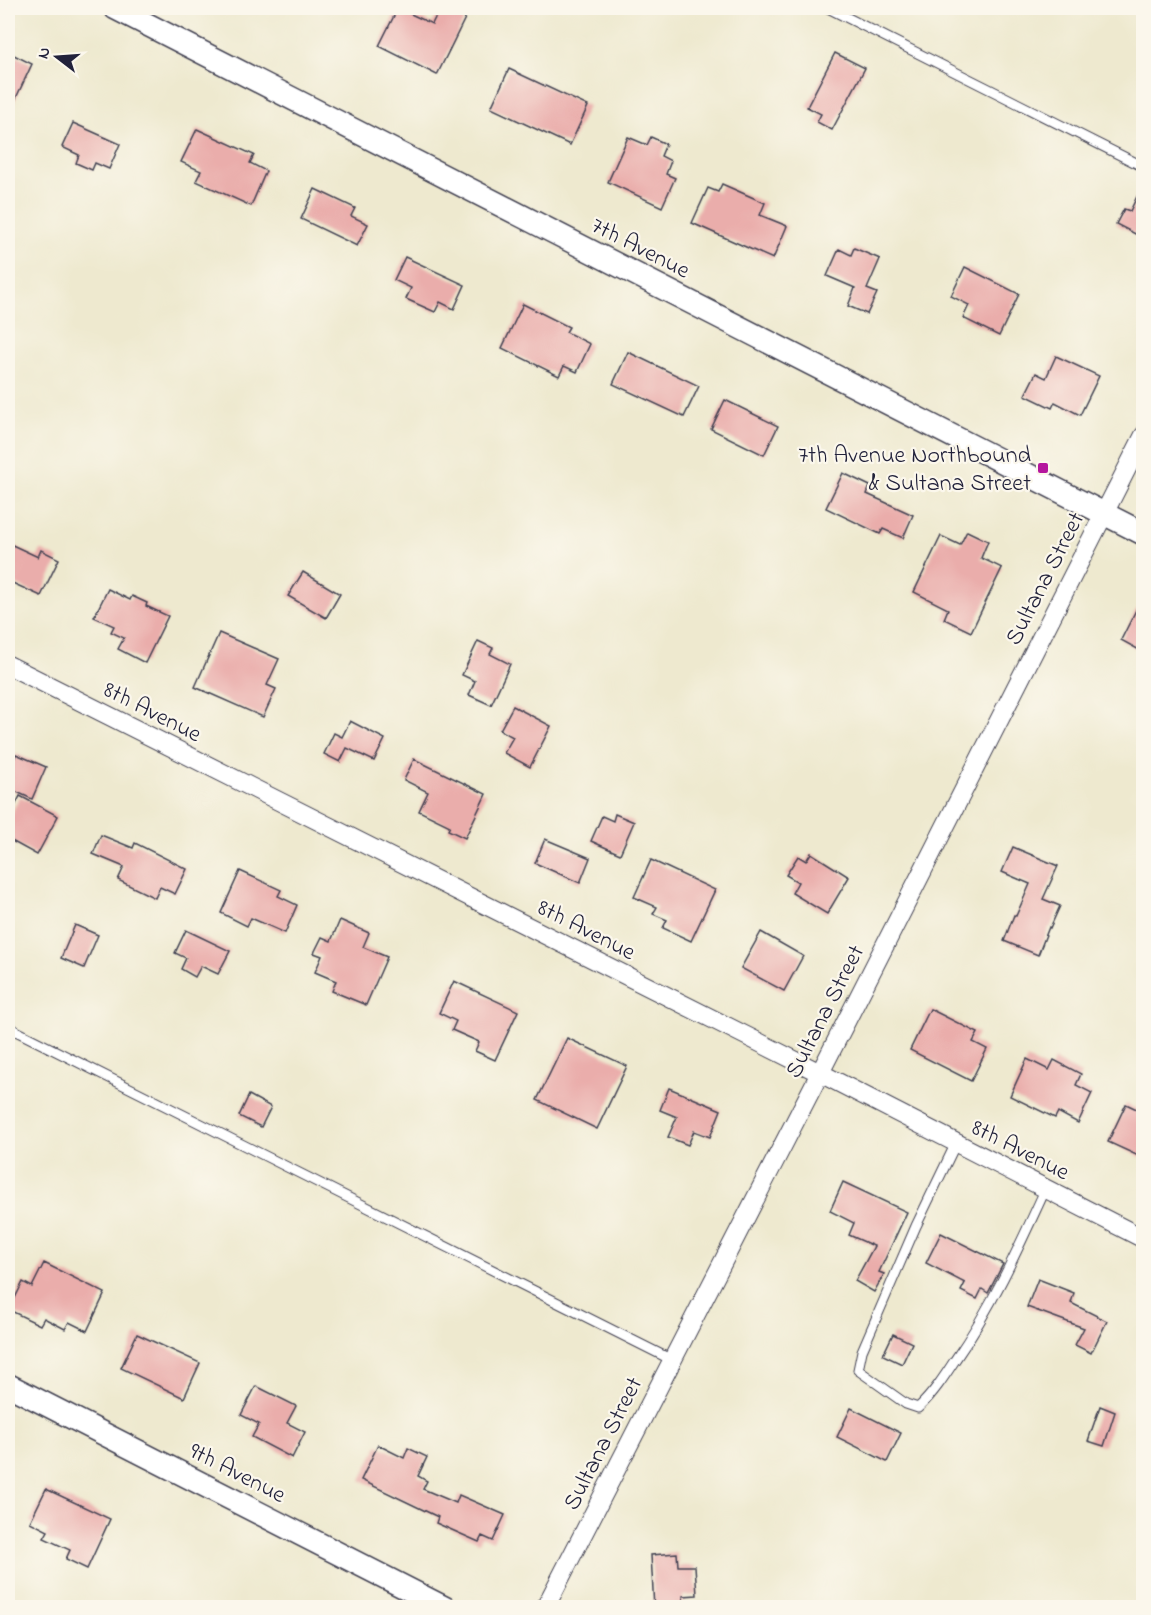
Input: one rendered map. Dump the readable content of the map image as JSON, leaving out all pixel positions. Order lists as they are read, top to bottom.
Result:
{
  "streets": {
    "street": [
      "7th Avenue",
      "Sultana Street",
      "8th Avenue",
      "9th Avenue"
    ]
  },
  "crossings": [
    ["7th Avenue", "Sultana Street"],
    ["Sultana Street", "8th Avenue"]
  ],
  "places": {
    "transit": ["7th Avenue Northbound & Sultana Street"]
  },
  "north": "left"
}
